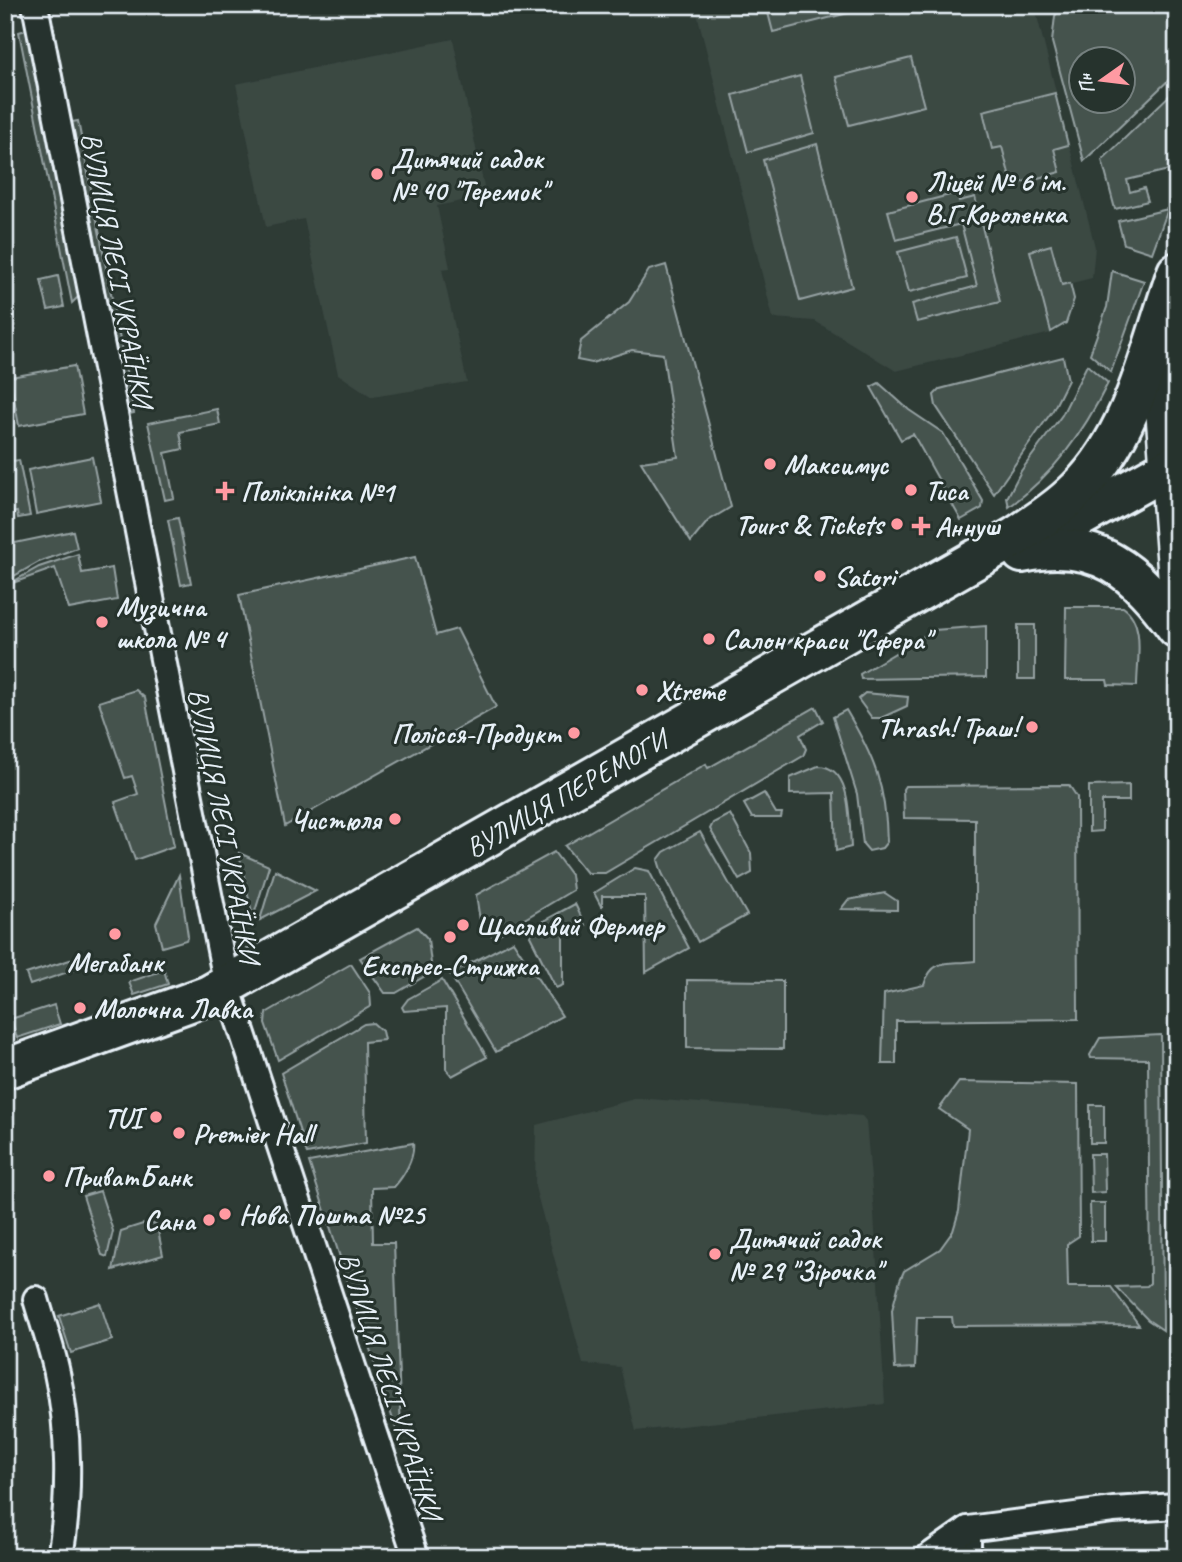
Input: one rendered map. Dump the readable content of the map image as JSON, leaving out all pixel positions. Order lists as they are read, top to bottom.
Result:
{
  "streets": {
    "main road": ["ВУЛИЦЯ ПЕРЕМОГИ"],
    "street": ["ВУЛИЦЯ ЛЕСІ УКРАЇНКИ"]
  },
  "crossings": [
    ["ВУЛИЦЯ ЛЕСІ УКРАЇНКИ", "ВУЛИЦЯ ПЕРЕМОГИ"]
  ],
  "places": {
    "other": [
      "Дитячий садок № 40 \"Теремок\"",
      "Ліцей № 6 ім. В.Г.Короленка",
      "Максимус",
      "Тиса",
      "Tours & Tickets",
      "Satori",
      "Музична школа № 4",
      "Салон краси \"Сфера\"",
      "Xtreme",
      "Thrash! Траш!",
      "Полісся-Продукт",
      "Чистюля",
      "Щасливий Фермер",
      "Мегабанк",
      "Експрес-Стрижка",
      "Молочна Лавка",
      "TUI",
      "Premier Hall",
      "ПриватБанк",
      "Нова Пошта №25",
      "Сана",
      "Дитячий садок № 29 \"Зірочка\""
    ],
    "health": ["Поліклініка №1", "Аннуш"]
  },
  "north": "left"
}
